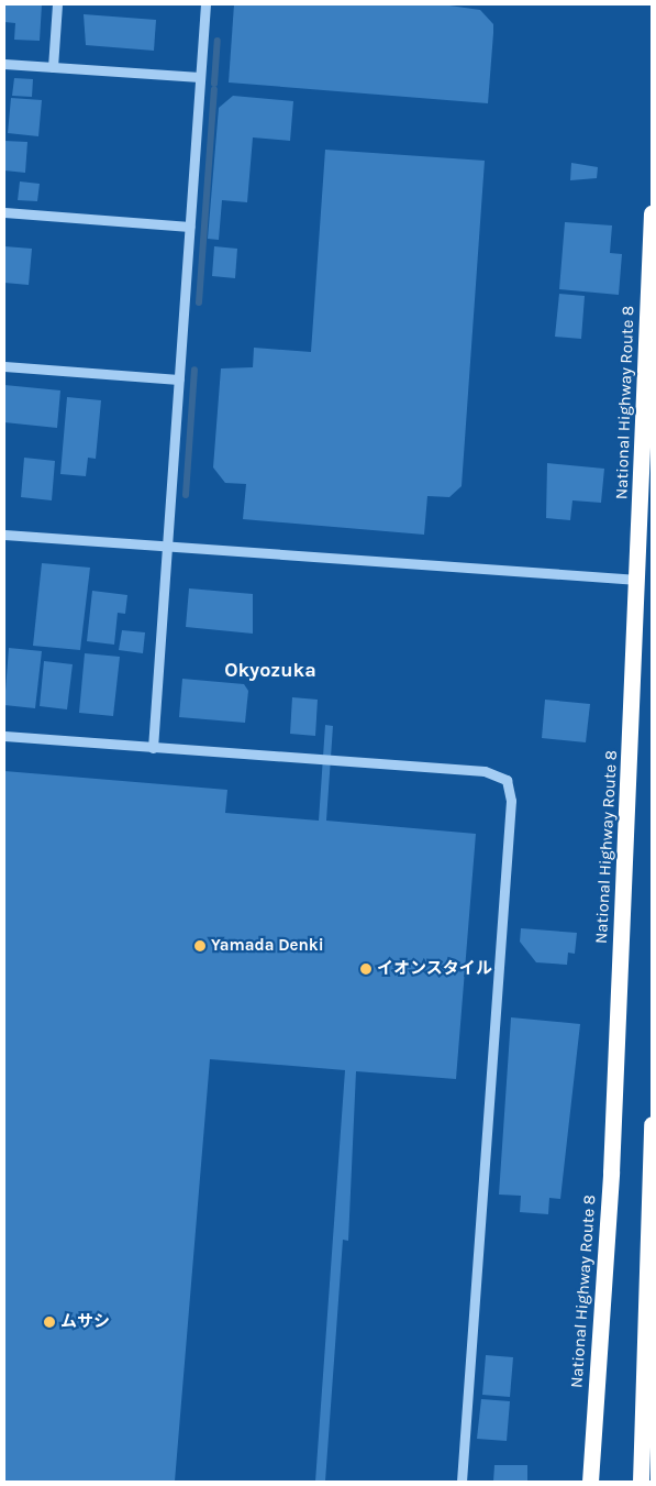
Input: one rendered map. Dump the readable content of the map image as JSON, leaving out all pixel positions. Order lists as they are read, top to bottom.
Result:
{
  "streets": {
    "highway": ["National Highway Route 8"]
  },
  "districts": ["Okyozuka"],
  "places": ["Yamada Denki", "イオンスタイル", "ムサシ"]
}
